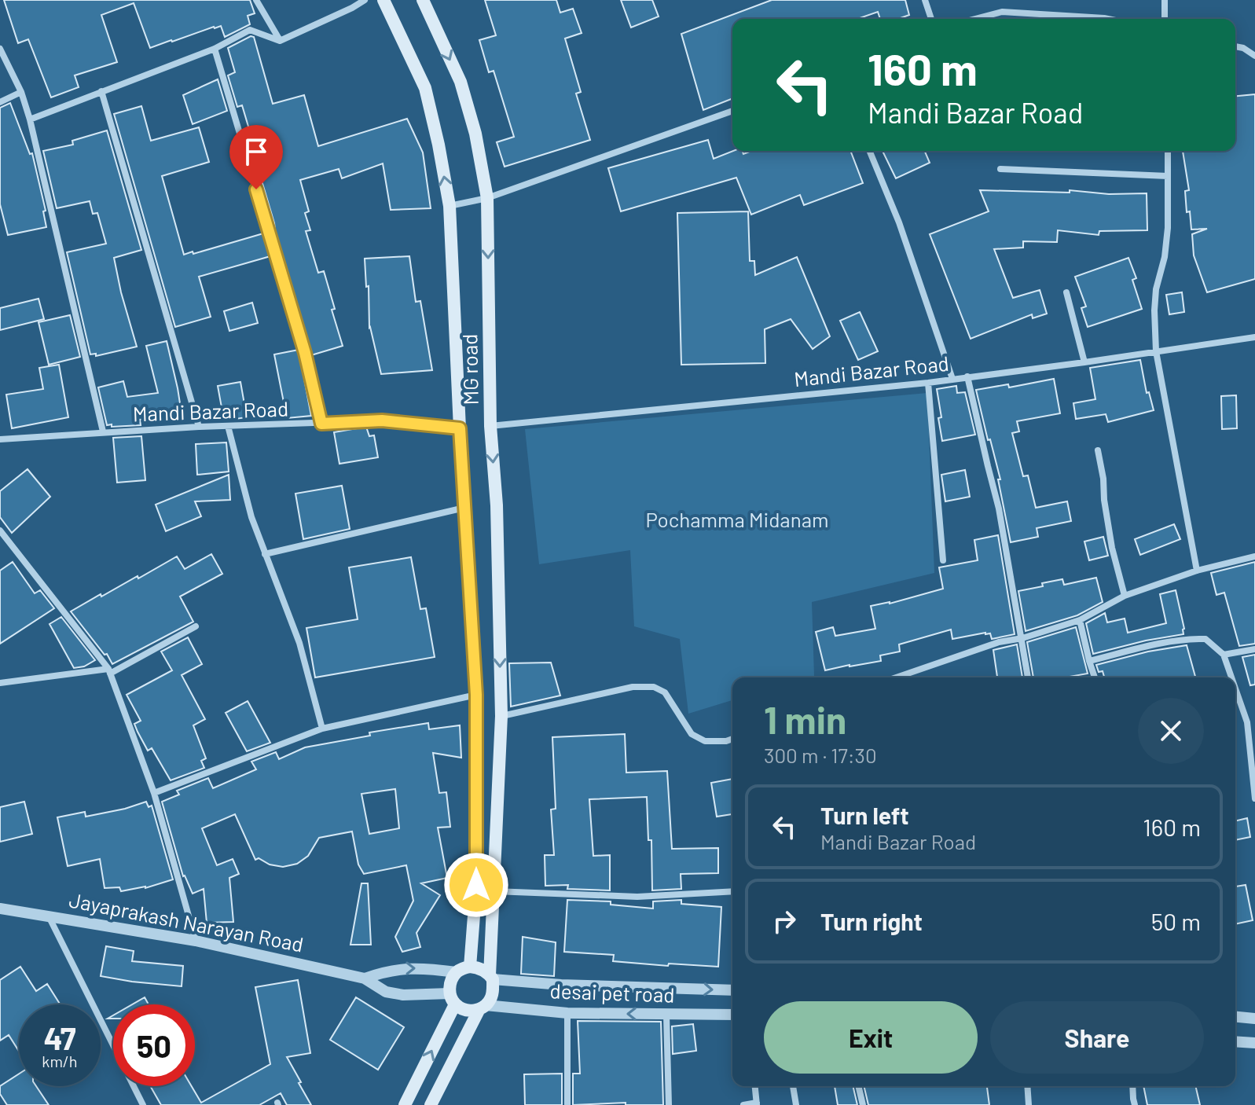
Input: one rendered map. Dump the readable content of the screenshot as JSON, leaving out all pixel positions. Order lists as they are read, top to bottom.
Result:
{
  "streets": {
    "main road": ["MG road"],
    "street": ["Mandi Bazar Road", "Jayaprakash Narayan Road", "desai pet road"]
  },
  "crossings": [
    ["MG road", "Mandi Bazar Road"],
    ["MG road", "Jayaprakash Narayan Road"],
    ["MG road", "desai pet road"],
    ["Jayaprakash Narayan Road", "desai pet road"]
  ],
  "parks": ["Pochamma Midanam"],
  "page": {
    "turn": ["160 m", "Mandi Bazar Road"],
    "heading": ["1 min", "300 m · 17:30"],
    "list": [
      {
        "name": "Turn left",
        "note": "Mandi Bazar Road",
        "value": "160 m"
      },
      {
        "name": "Turn right",
        "value": "50 m"
      }
    ],
    "buttons": ["Exit", "Share"],
    "speed": "47 km/h",
    "limit": "50"
  }
}
